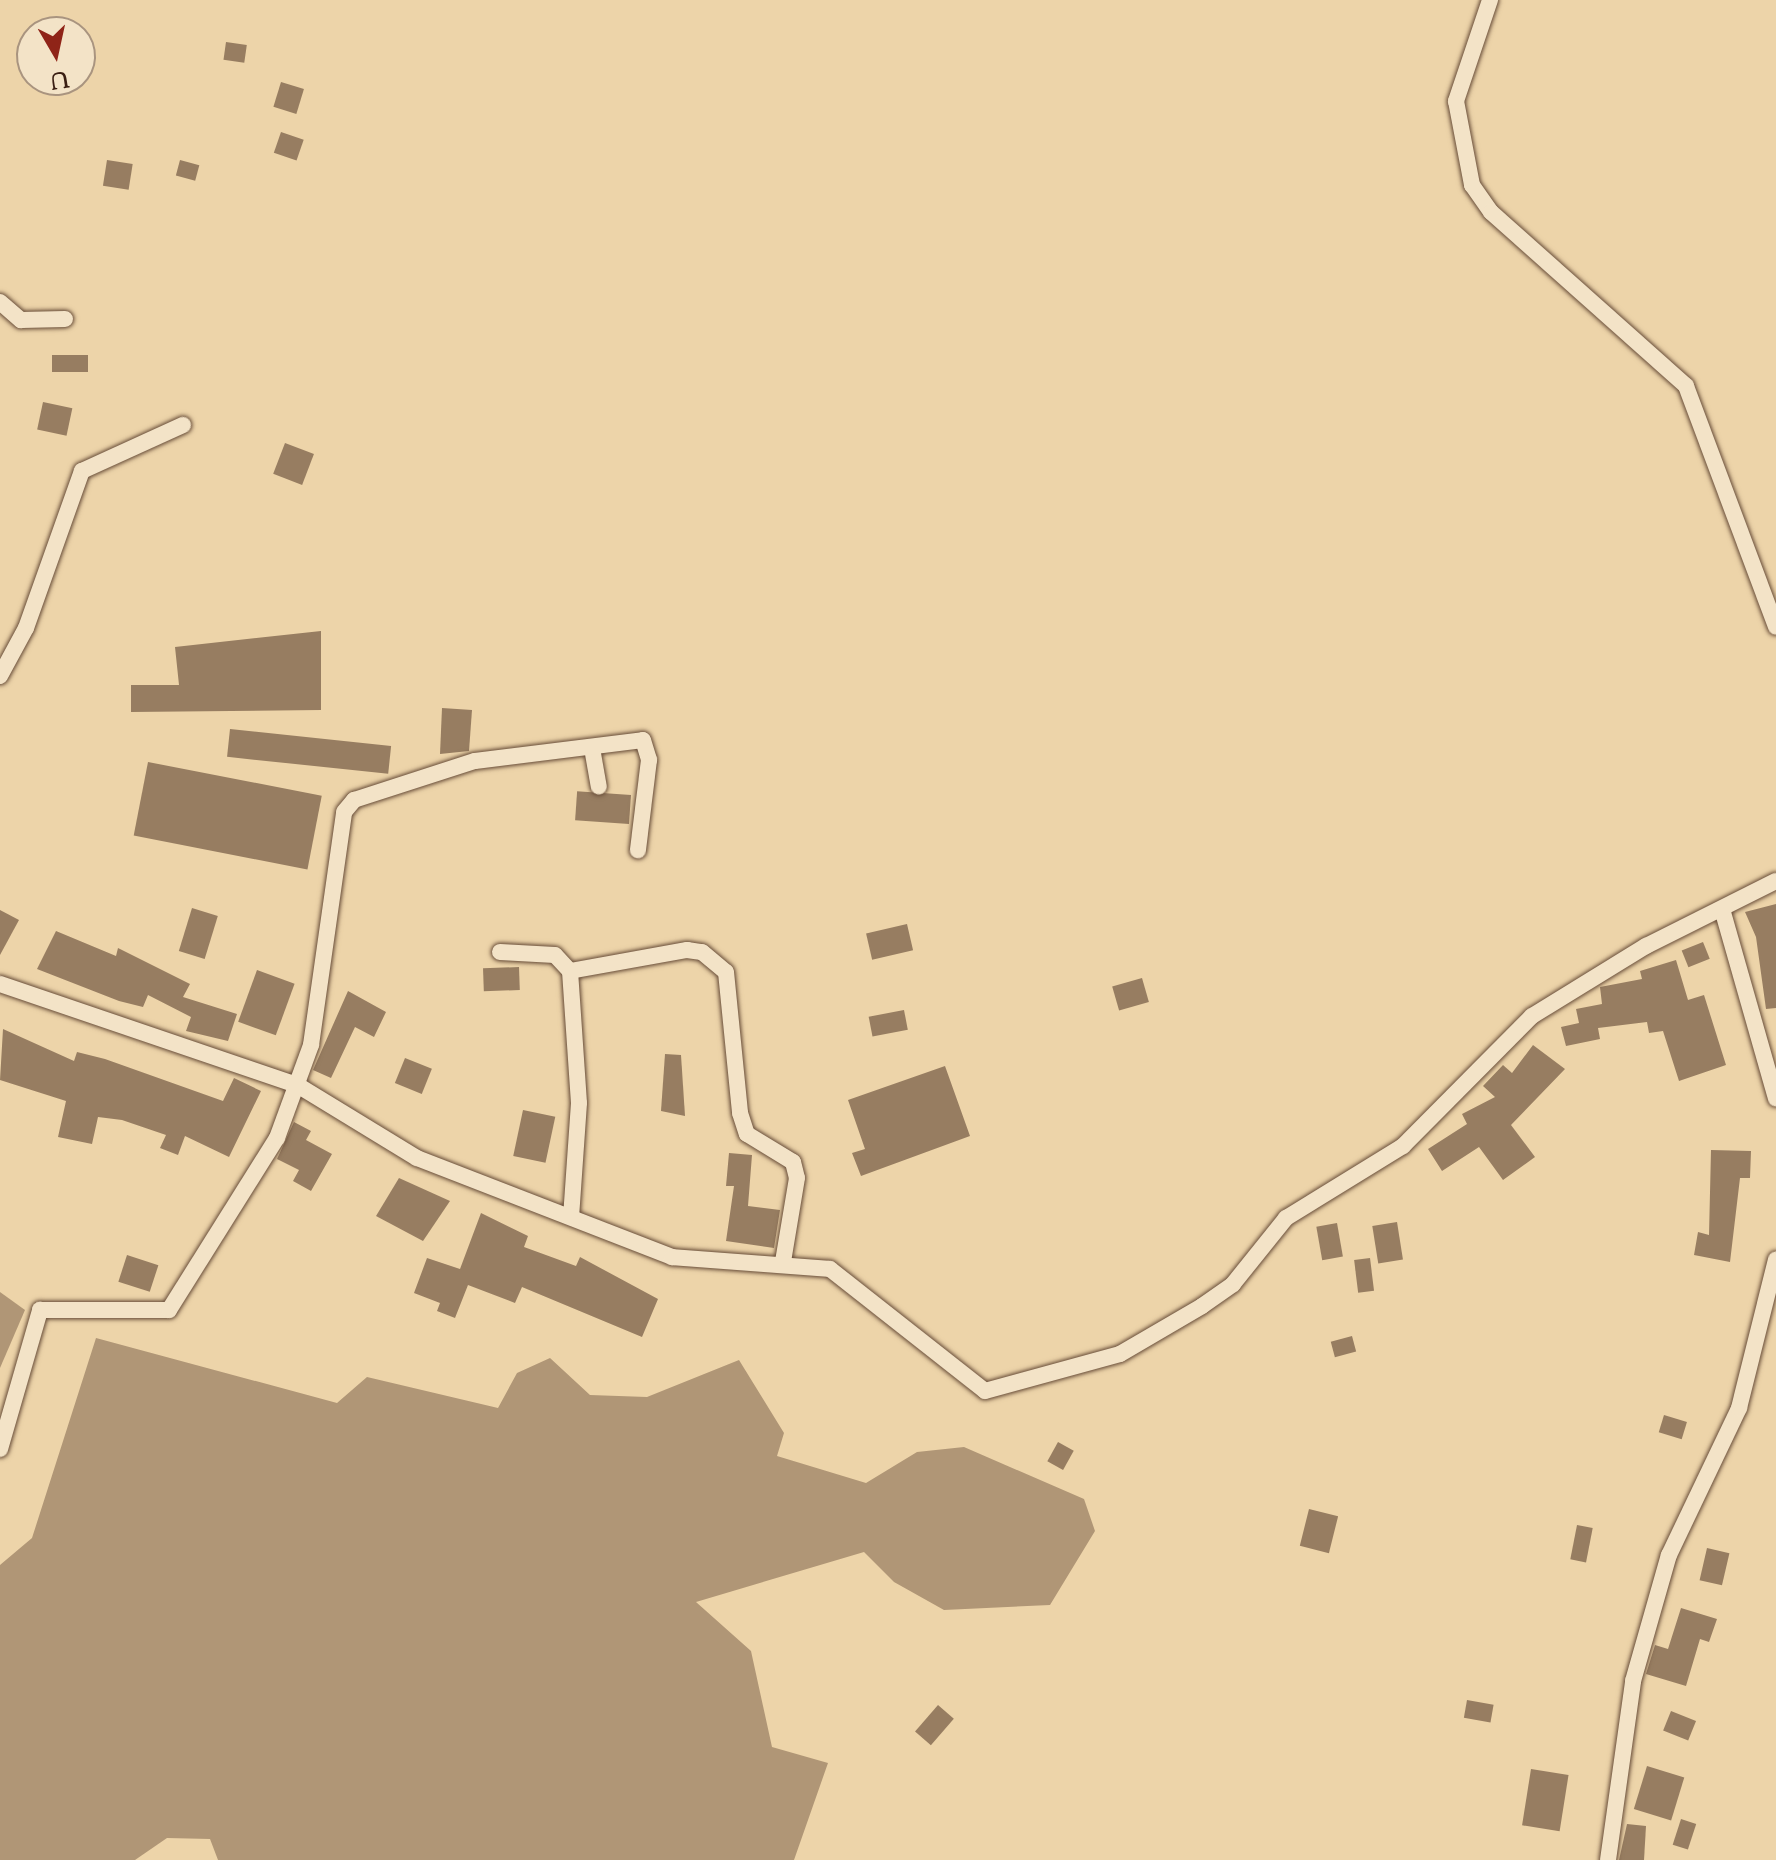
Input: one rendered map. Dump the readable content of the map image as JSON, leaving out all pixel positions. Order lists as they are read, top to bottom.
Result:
{
  "north": "bottom"
}
